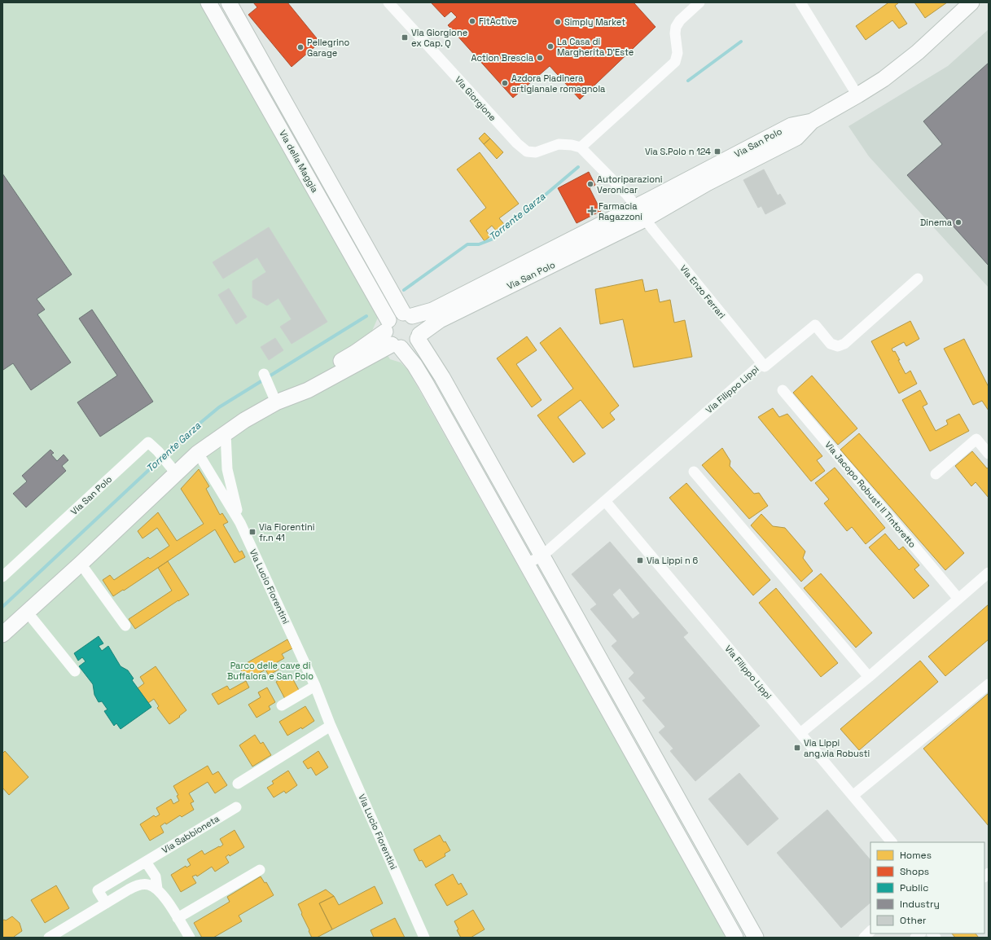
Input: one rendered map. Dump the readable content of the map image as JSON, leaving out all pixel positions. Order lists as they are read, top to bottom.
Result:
{
  "streets": {
    "street": [
      "Via Giorgione",
      "Via San Polo",
      "Via della Maggia",
      "Via Enzo Ferrari",
      "Via Filippo Lippi",
      "Via Jacopo Robusti Il Tintoretto",
      "Via Lucio Fiorentini",
      "Via Sabbioneta"
    ]
  },
  "crossings": [
    ["Via San Polo", "Via della Maggia"],
    ["Via San Polo", "Via Enzo Ferrari"],
    ["Via San Polo", "Via Lucio Fiorentini"],
    ["Via della Maggia", "Via Filippo Lippi"],
    ["Via Enzo Ferrari", "Via Filippo Lippi"]
  ],
  "water": ["Torrente Garza"],
  "parks": ["Parco delle cave di Buffalora e San Polo"],
  "places": {
    "other": [
      "FitActive",
      "Simply Market",
      "La Casa di Margherita D'Este",
      "Pellegrino Garage",
      "Action Brescia",
      "Azdora Piadinera artigianale romagnola",
      "Autoriparazioni Veronicar",
      "Dinema"
    ],
    "transit": [
      "Via Giorgione ex Cap. Q",
      "Via S.Polo n 124",
      "Via Fiorentini fr.n 41",
      "Via Lippi n 6",
      "Via Lippi ang.via Robusti"
    ],
    "health": ["Farmacia Ragazzoni"]
  },
  "legend": [
    "Homes",
    "Shops",
    "Public",
    "Industry",
    "Other"
  ]
}
